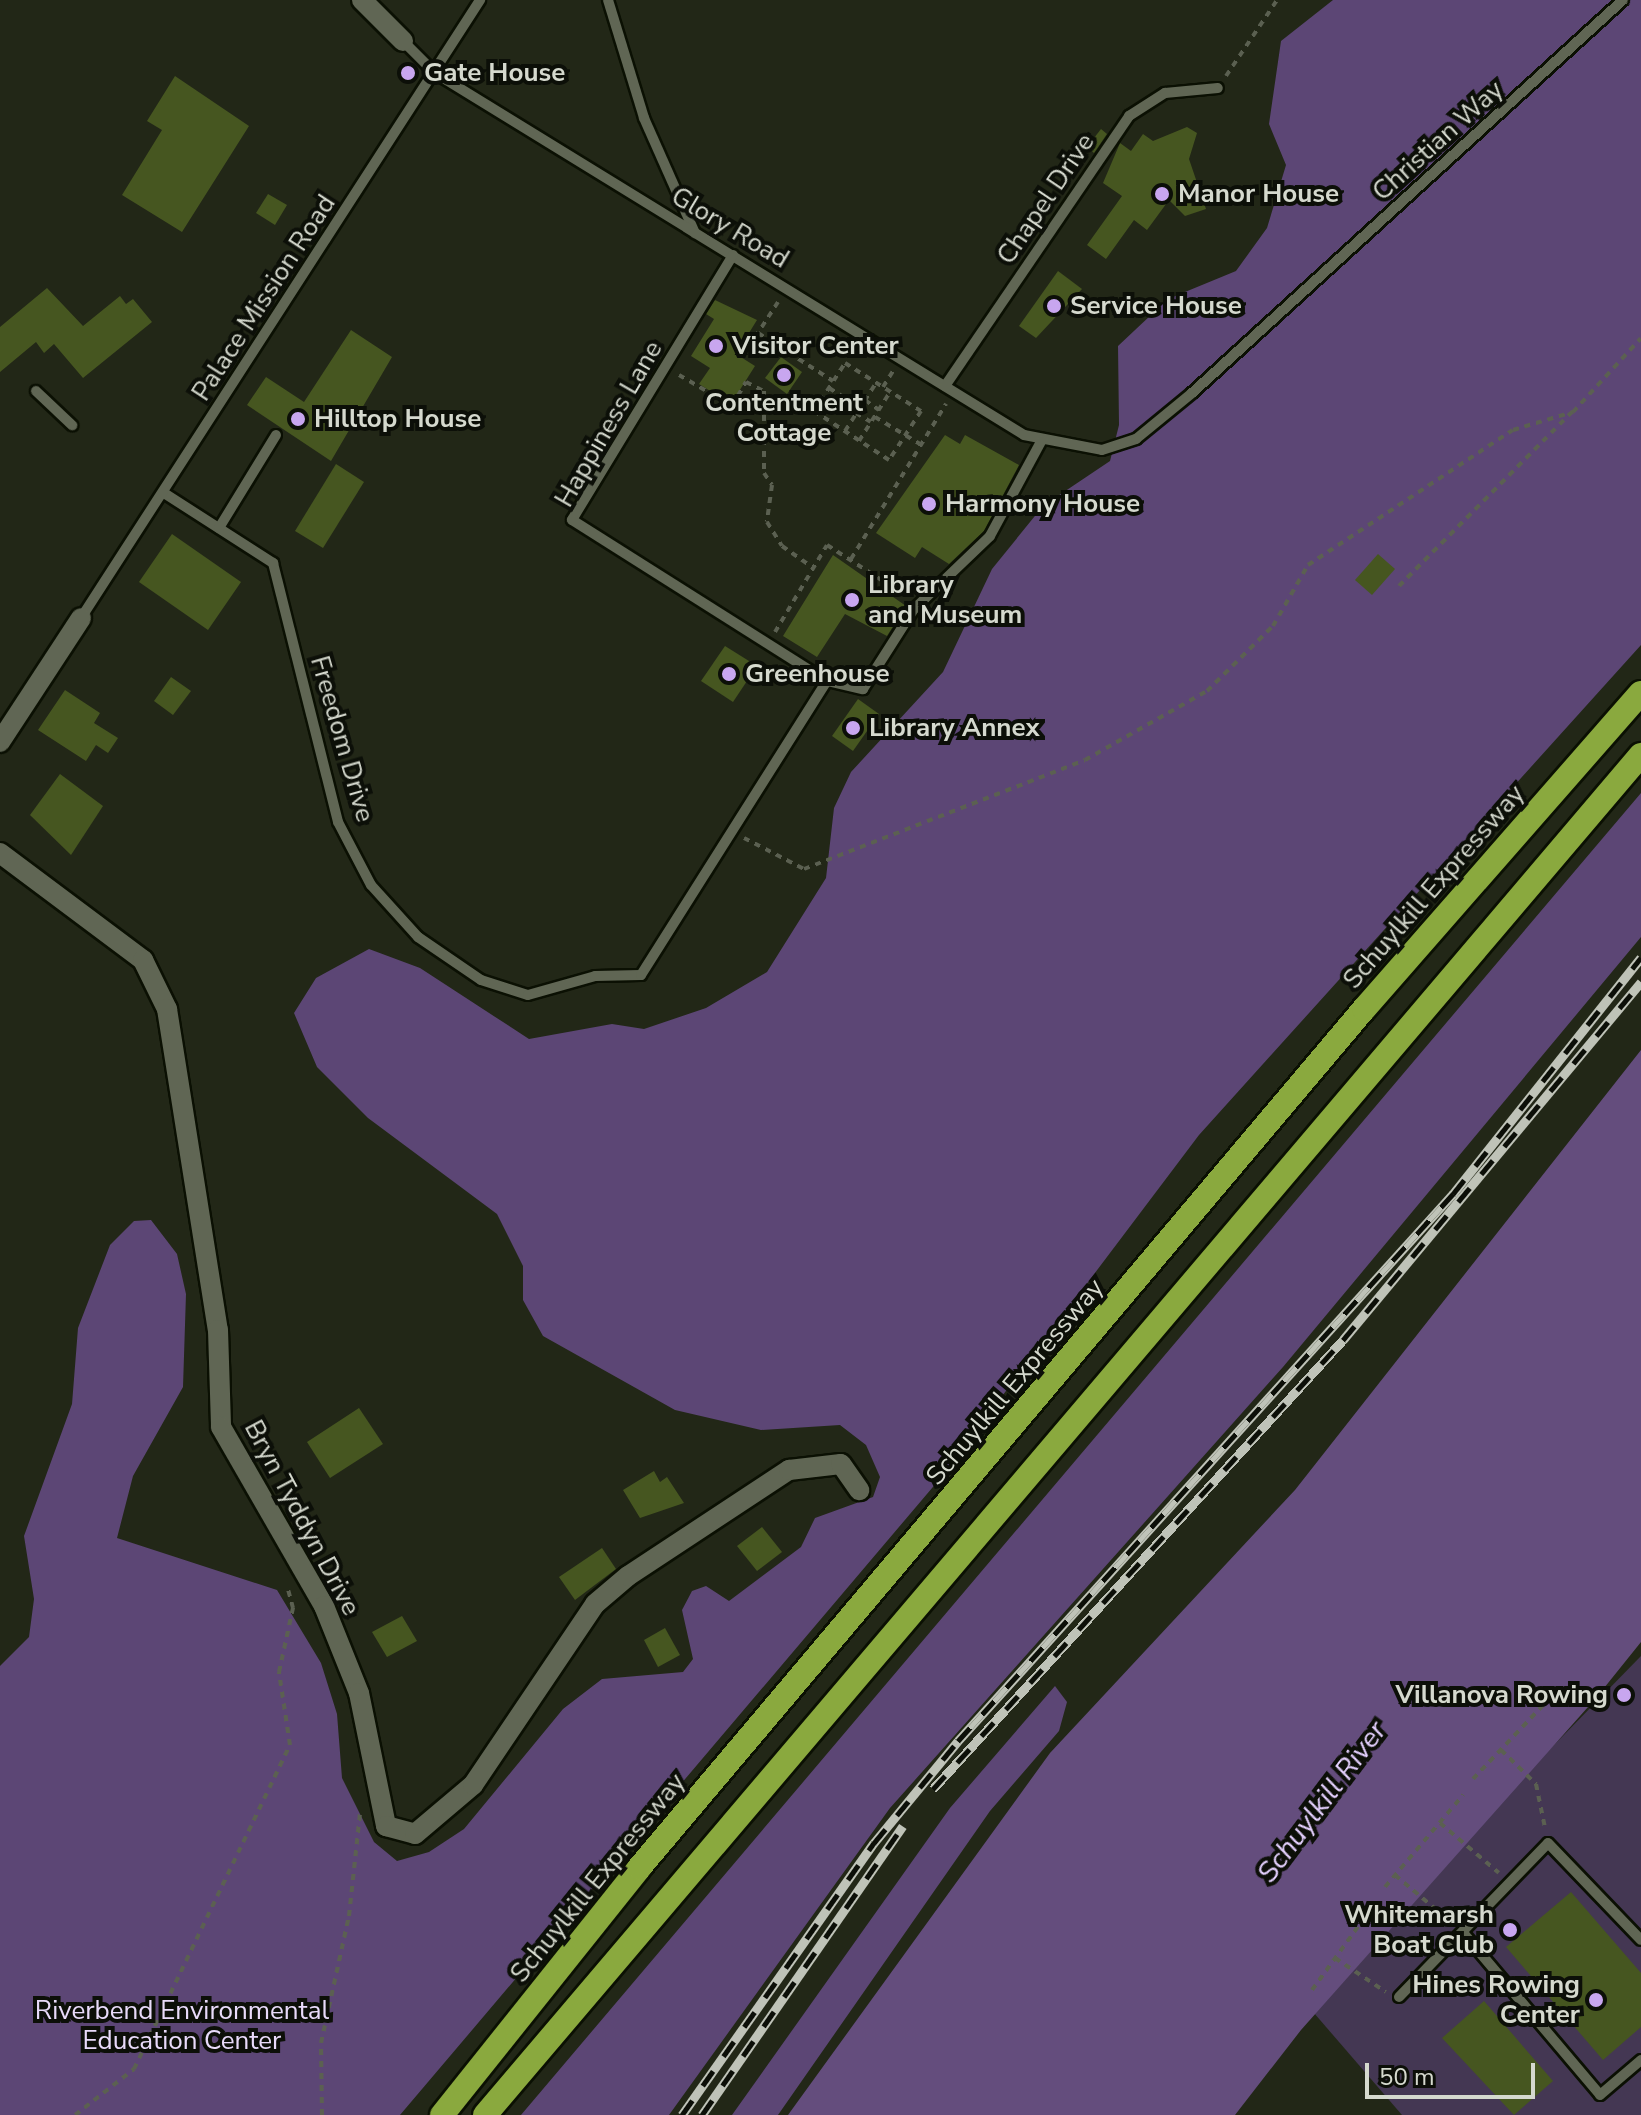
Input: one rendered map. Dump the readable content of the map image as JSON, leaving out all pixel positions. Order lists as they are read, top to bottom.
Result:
{
  "streets": {
    "highway": ["Schuylkill Expressway"],
    "street": ["Bryn Tyddyn Drive"],
    "lane": [
      "Christian Way",
      "Chapel Drive",
      "Glory Road",
      "Palace Mission Road",
      "Happiness Lane",
      "Freedom Drive"
    ]
  },
  "crossings": [
    ["Christian Way", "Glory Road"],
    ["Chapel Drive", "Glory Road"],
    ["Glory Road", "Palace Mission Road"],
    ["Glory Road", "Happiness Lane"],
    ["Palace Mission Road", "Freedom Drive"]
  ],
  "water": ["Schuylkill River"],
  "parks": ["Riverbend Environmental Education Center"],
  "places": [
    "Gate House",
    "Manor House",
    "Service House",
    "Visitor Center",
    "Contentment Cottage",
    "Hilltop House",
    "Harmony House",
    "Library and Museum",
    "Greenhouse",
    "Library Annex",
    "Villanova Rowing",
    "Whitemarsh Boat Club",
    "Hines Rowing Center"
  ],
  "scale_bar": "50 m"
}
